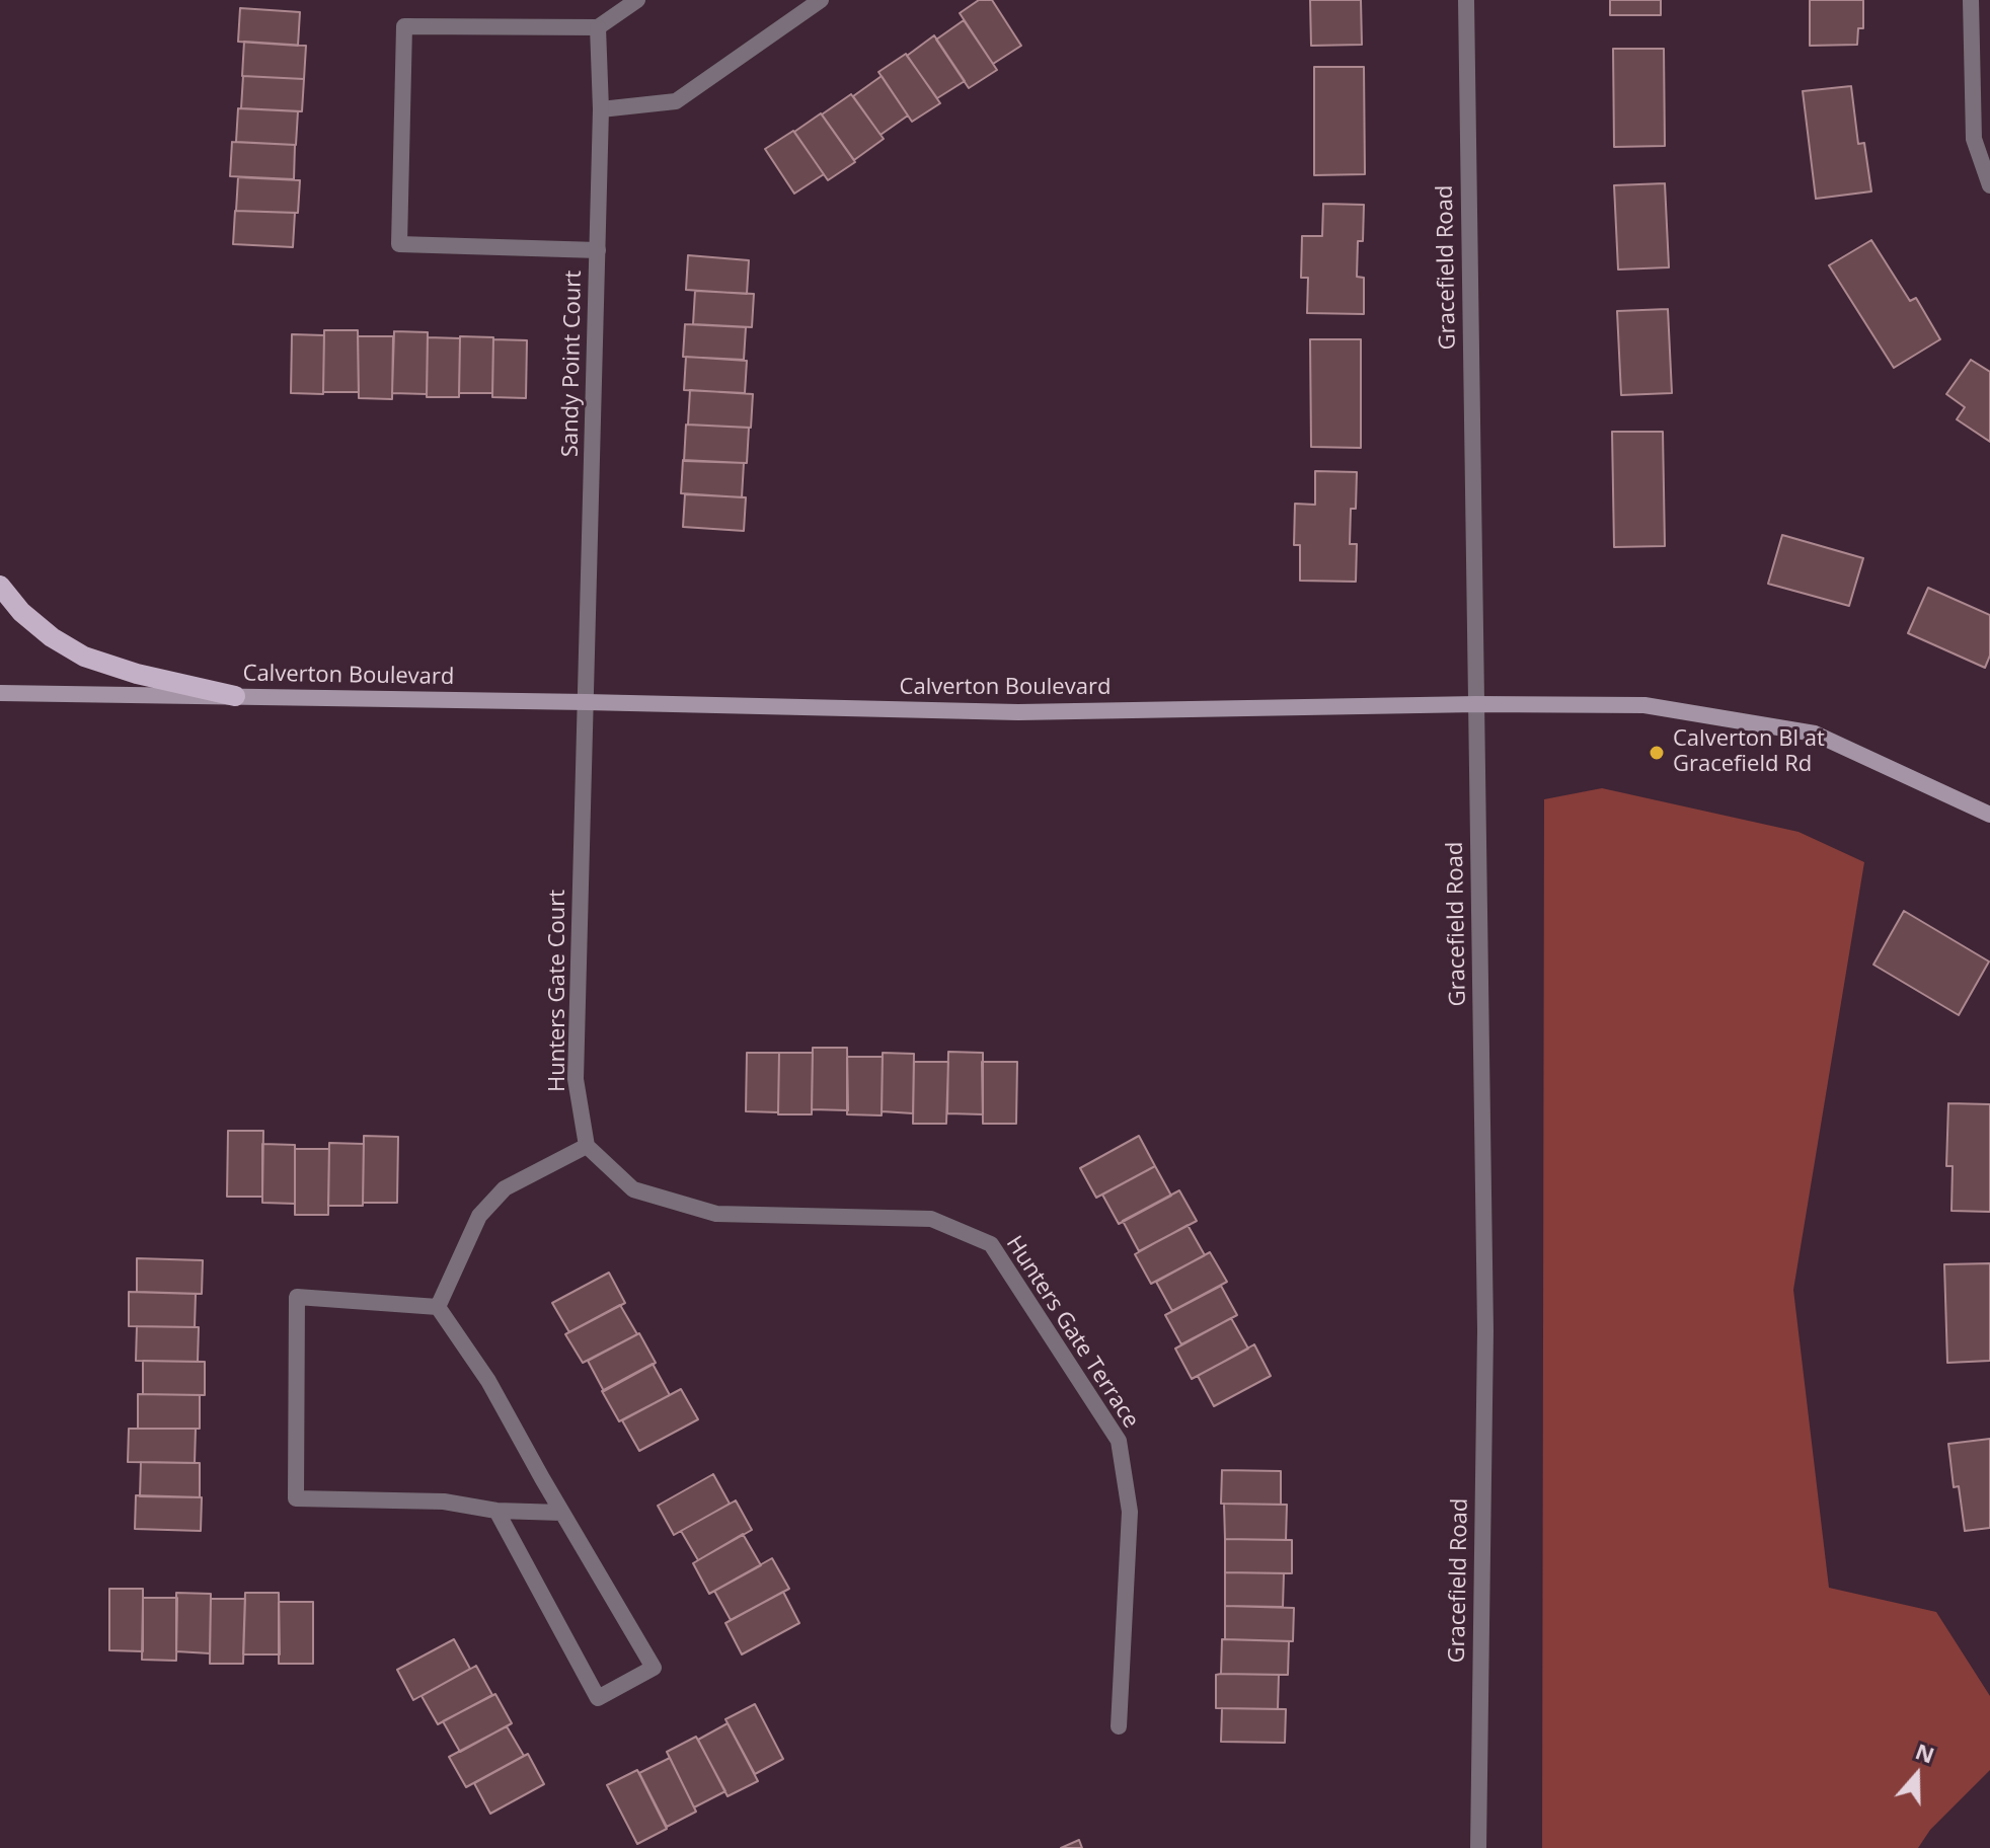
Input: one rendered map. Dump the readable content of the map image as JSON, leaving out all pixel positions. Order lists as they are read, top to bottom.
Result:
{
  "streets": {
    "street": [
      "Gracefield Road",
      "Sandy Point Court",
      "Calverton Boulevard",
      "Hunters Gate Court",
      "Hunters Gate Terrace"
    ]
  },
  "crossings": [
    ["Gracefield Road", "Calverton Boulevard"],
    ["Sandy Point Court", "Calverton Boulevard"],
    ["Sandy Point Court", "Hunters Gate Court"],
    ["Calverton Boulevard", "Hunters Gate Court"],
    ["Hunters Gate Court", "Hunters Gate Terrace"]
  ],
  "places": ["Calverton Bl at Gracefield Rd"],
  "north": "top"
}
